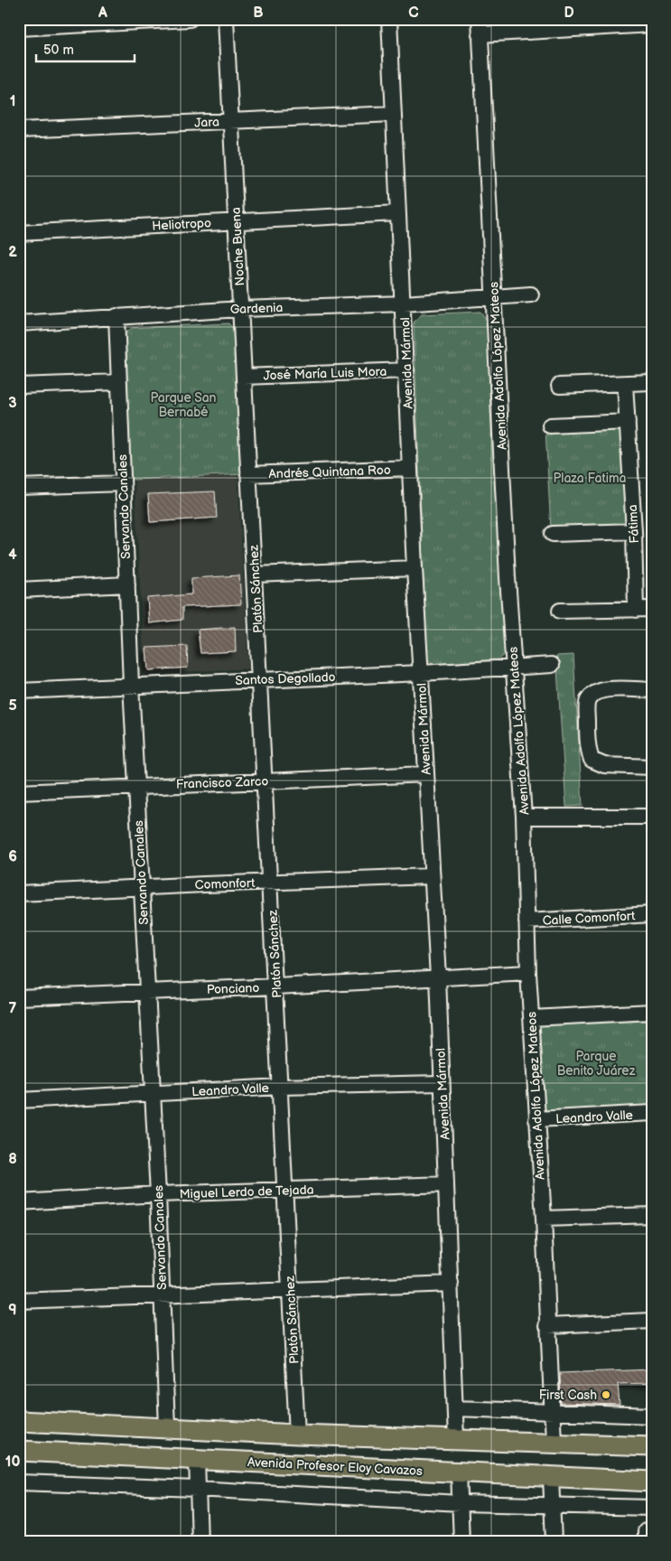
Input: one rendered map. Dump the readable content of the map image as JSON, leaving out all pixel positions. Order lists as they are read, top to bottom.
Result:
{
  "streets": {
    "main road": ["Avenida Profesor Eloy Cavazos"],
    "street": [
      "Jara",
      "Heliotropo",
      "Noche Buena",
      "Gardenia",
      "Avenida Mármol",
      "Avenida Adolfo López Mateos",
      "José María Luis Mora",
      "Andrés Quintana Roo",
      "Servando Canales",
      "Fátima",
      "Platón Sánchez",
      "Santos Degollado",
      "Francisco Zarco",
      "Comonfort",
      "Calle Comonfort",
      "Ponciano",
      "Leandro Valle",
      "Miguel Lerdo de Tejada"
    ]
  },
  "crossings": [
    ["Jara", "Noche Buena"],
    ["Jara", "Avenida Mármol"],
    ["Heliotropo", "Noche Buena"],
    ["Heliotropo", "Avenida Mármol"],
    ["Noche Buena", "Gardenia"],
    ["Noche Buena", "José María Luis Mora"],
    ["Noche Buena", "Andrés Quintana Roo"],
    ["Noche Buena", "Platón Sánchez"],
    ["Gardenia", "Avenida Mármol"],
    ["Gardenia", "Avenida Adolfo López Mateos"],
    ["Gardenia", "Servando Canales"],
    ["Avenida Mármol", "José María Luis Mora"],
    ["Avenida Mármol", "Andrés Quintana Roo"],
    ["Avenida Mármol", "Santos Degollado"],
    ["Avenida Mármol", "Francisco Zarco"],
    ["Avenida Mármol", "Comonfort"],
    ["Avenida Mármol", "Ponciano"],
    ["Avenida Mármol", "Leandro Valle"],
    ["Avenida Mármol", "Miguel Lerdo de Tejada"],
    ["Avenida Adolfo López Mateos", "Santos Degollado"],
    ["Avenida Adolfo López Mateos", "Calle Comonfort"],
    ["Avenida Adolfo López Mateos", "Ponciano"],
    ["Avenida Adolfo López Mateos", "Leandro Valle"],
    ["Andrés Quintana Roo", "Platón Sánchez"],
    ["Servando Canales", "Santos Degollado"],
    ["Servando Canales", "Francisco Zarco"],
    ["Servando Canales", "Comonfort"],
    ["Servando Canales", "Ponciano"],
    ["Servando Canales", "Leandro Valle"],
    ["Servando Canales", "Miguel Lerdo de Tejada"],
    ["Platón Sánchez", "Santos Degollado"],
    ["Platón Sánchez", "Francisco Zarco"],
    ["Platón Sánchez", "Comonfort"],
    ["Platón Sánchez", "Ponciano"],
    ["Platón Sánchez", "Leandro Valle"],
    ["Platón Sánchez", "Miguel Lerdo de Tejada"]
  ],
  "parks": ["Parque San Bernabé", "Plaza Fatima", "Parque Benito Juárez"],
  "places": ["First Cash"],
  "scale_bar": "50 m",
  "grid": {
    "columns": [
      "A",
      "B",
      "C",
      "D"
    ],
    "rows": [
      "1",
      "2",
      "3",
      "4",
      "5",
      "6",
      "7",
      "8",
      "9",
      "10"
    ]
  }
}
